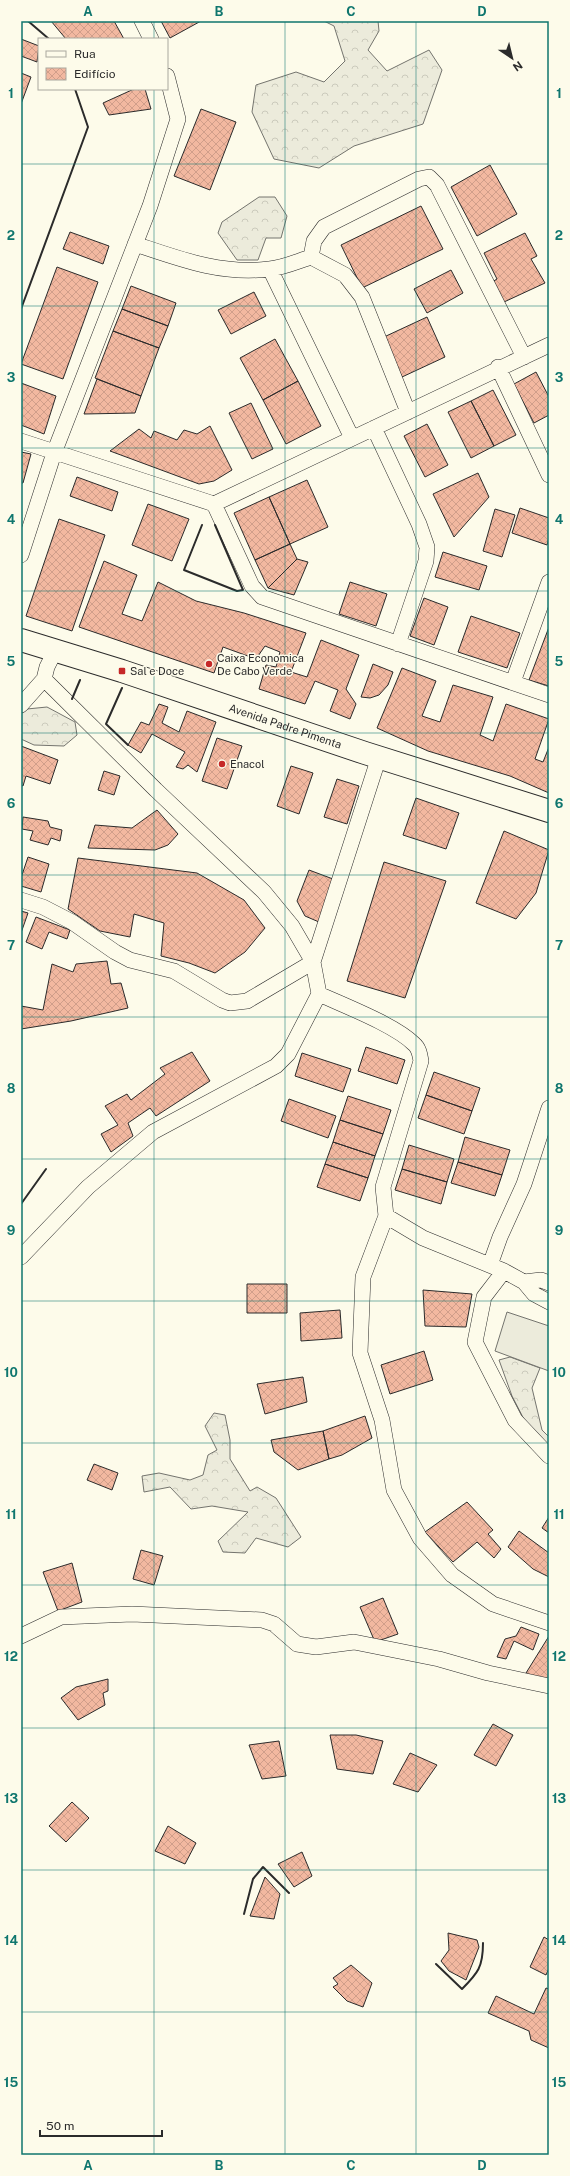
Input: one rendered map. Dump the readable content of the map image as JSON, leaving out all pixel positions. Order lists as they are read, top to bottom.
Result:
{
  "streets": {
    "main road": ["Avenida Padre Pimenta"]
  },
  "places": {
    "other": ["Caixa Economica De Cabo Verde", "Enacol"],
    "transit": ["Sal e Doce"]
  },
  "legend": ["Rua", "Edifício"],
  "scale_bar": "50 m",
  "north": "bottom right",
  "grid": {
    "columns": [
      "A",
      "B",
      "C",
      "D"
    ],
    "rows": [
      "1",
      "2",
      "3",
      "4",
      "5",
      "6",
      "7",
      "8",
      "9",
      "10",
      "11",
      "12",
      "13",
      "14",
      "15"
    ]
  }
}
